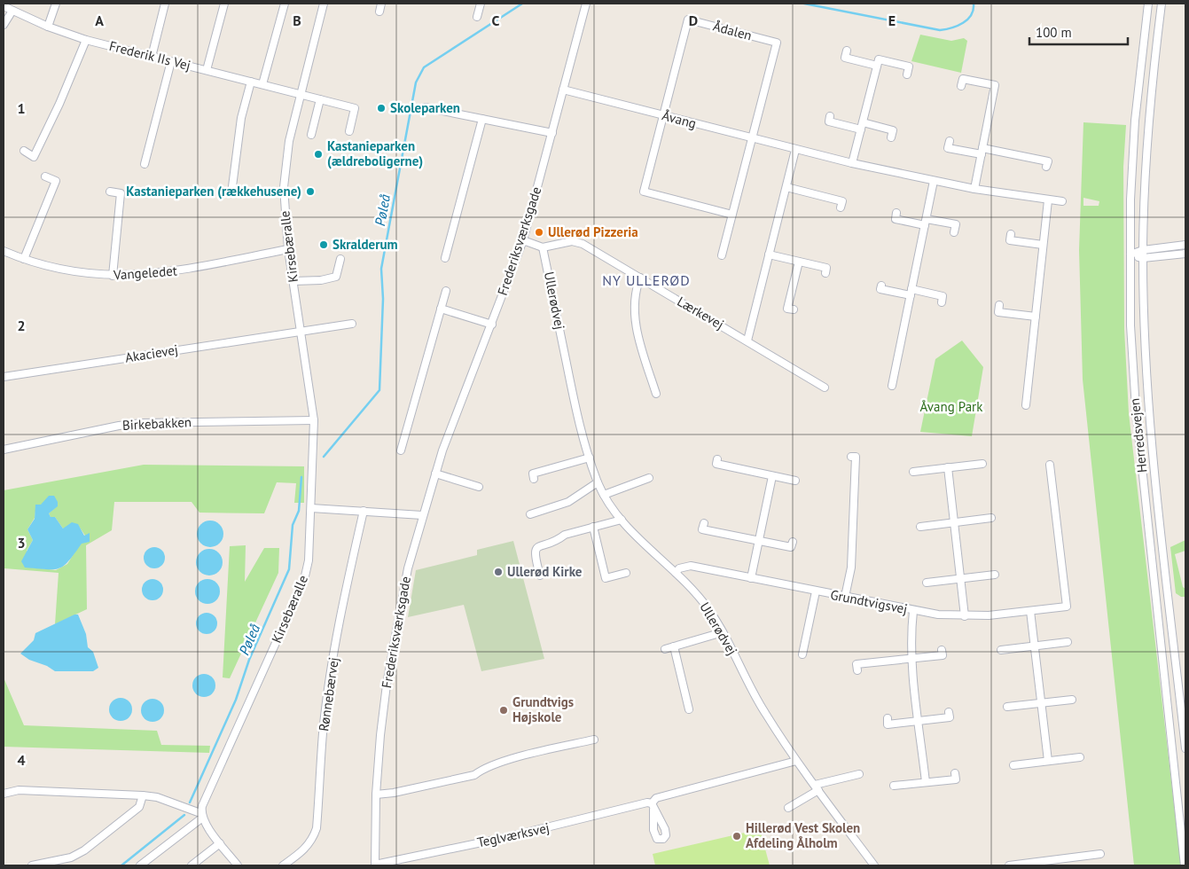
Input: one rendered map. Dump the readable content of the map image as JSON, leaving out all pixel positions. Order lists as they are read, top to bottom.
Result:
{
  "streets": {
    "street": [
      "Ådalen",
      "Frederik IIs Vej",
      "Åvang",
      "Frederiksværksgade",
      "Kirsebæralle",
      "Vangeledet",
      "Ullerødvej",
      "Lærkevej",
      "Akacievej",
      "Birkebakken",
      "Herredsvejen",
      "Grundtvigsvej",
      "Rønnebærvej",
      "Teglværksvej"
    ]
  },
  "crossings": [
    ["Ådalen", "Åvang"],
    ["Frederik IIs Vej", "Kirsebæralle"],
    ["Åvang", "Frederiksværksgade"],
    ["Frederiksværksgade", "Teglværksvej"],
    ["Kirsebæralle", "Vangeledet"],
    ["Kirsebæralle", "Akacievej"],
    ["Kirsebæralle", "Birkebakken"],
    ["Ullerødvej", "Lærkevej"],
    ["Ullerødvej", "Grundtvigsvej"],
    ["Ullerødvej", "Teglværksvej"]
  ],
  "districts": ["NY ULLERØD"],
  "water": ["Pøleå"],
  "parks": ["Åvang Park"],
  "places": [
    "Skoleparken",
    "Kastanieparken (ældreboligerne)",
    "Kastanieparken (rækkehusene)",
    "Ullerød Pizzeria",
    "Skralderum",
    "Ullerød Kirke",
    "Grundtvigs Højskole",
    "Hillerød Vest Skolen Afdeling Ålholm"
  ],
  "scale_bar": "100 m",
  "grid": {
    "columns": [
      "A",
      "B",
      "C",
      "D",
      "E"
    ],
    "rows": [
      "1",
      "2",
      "3",
      "4"
    ]
  }
}
